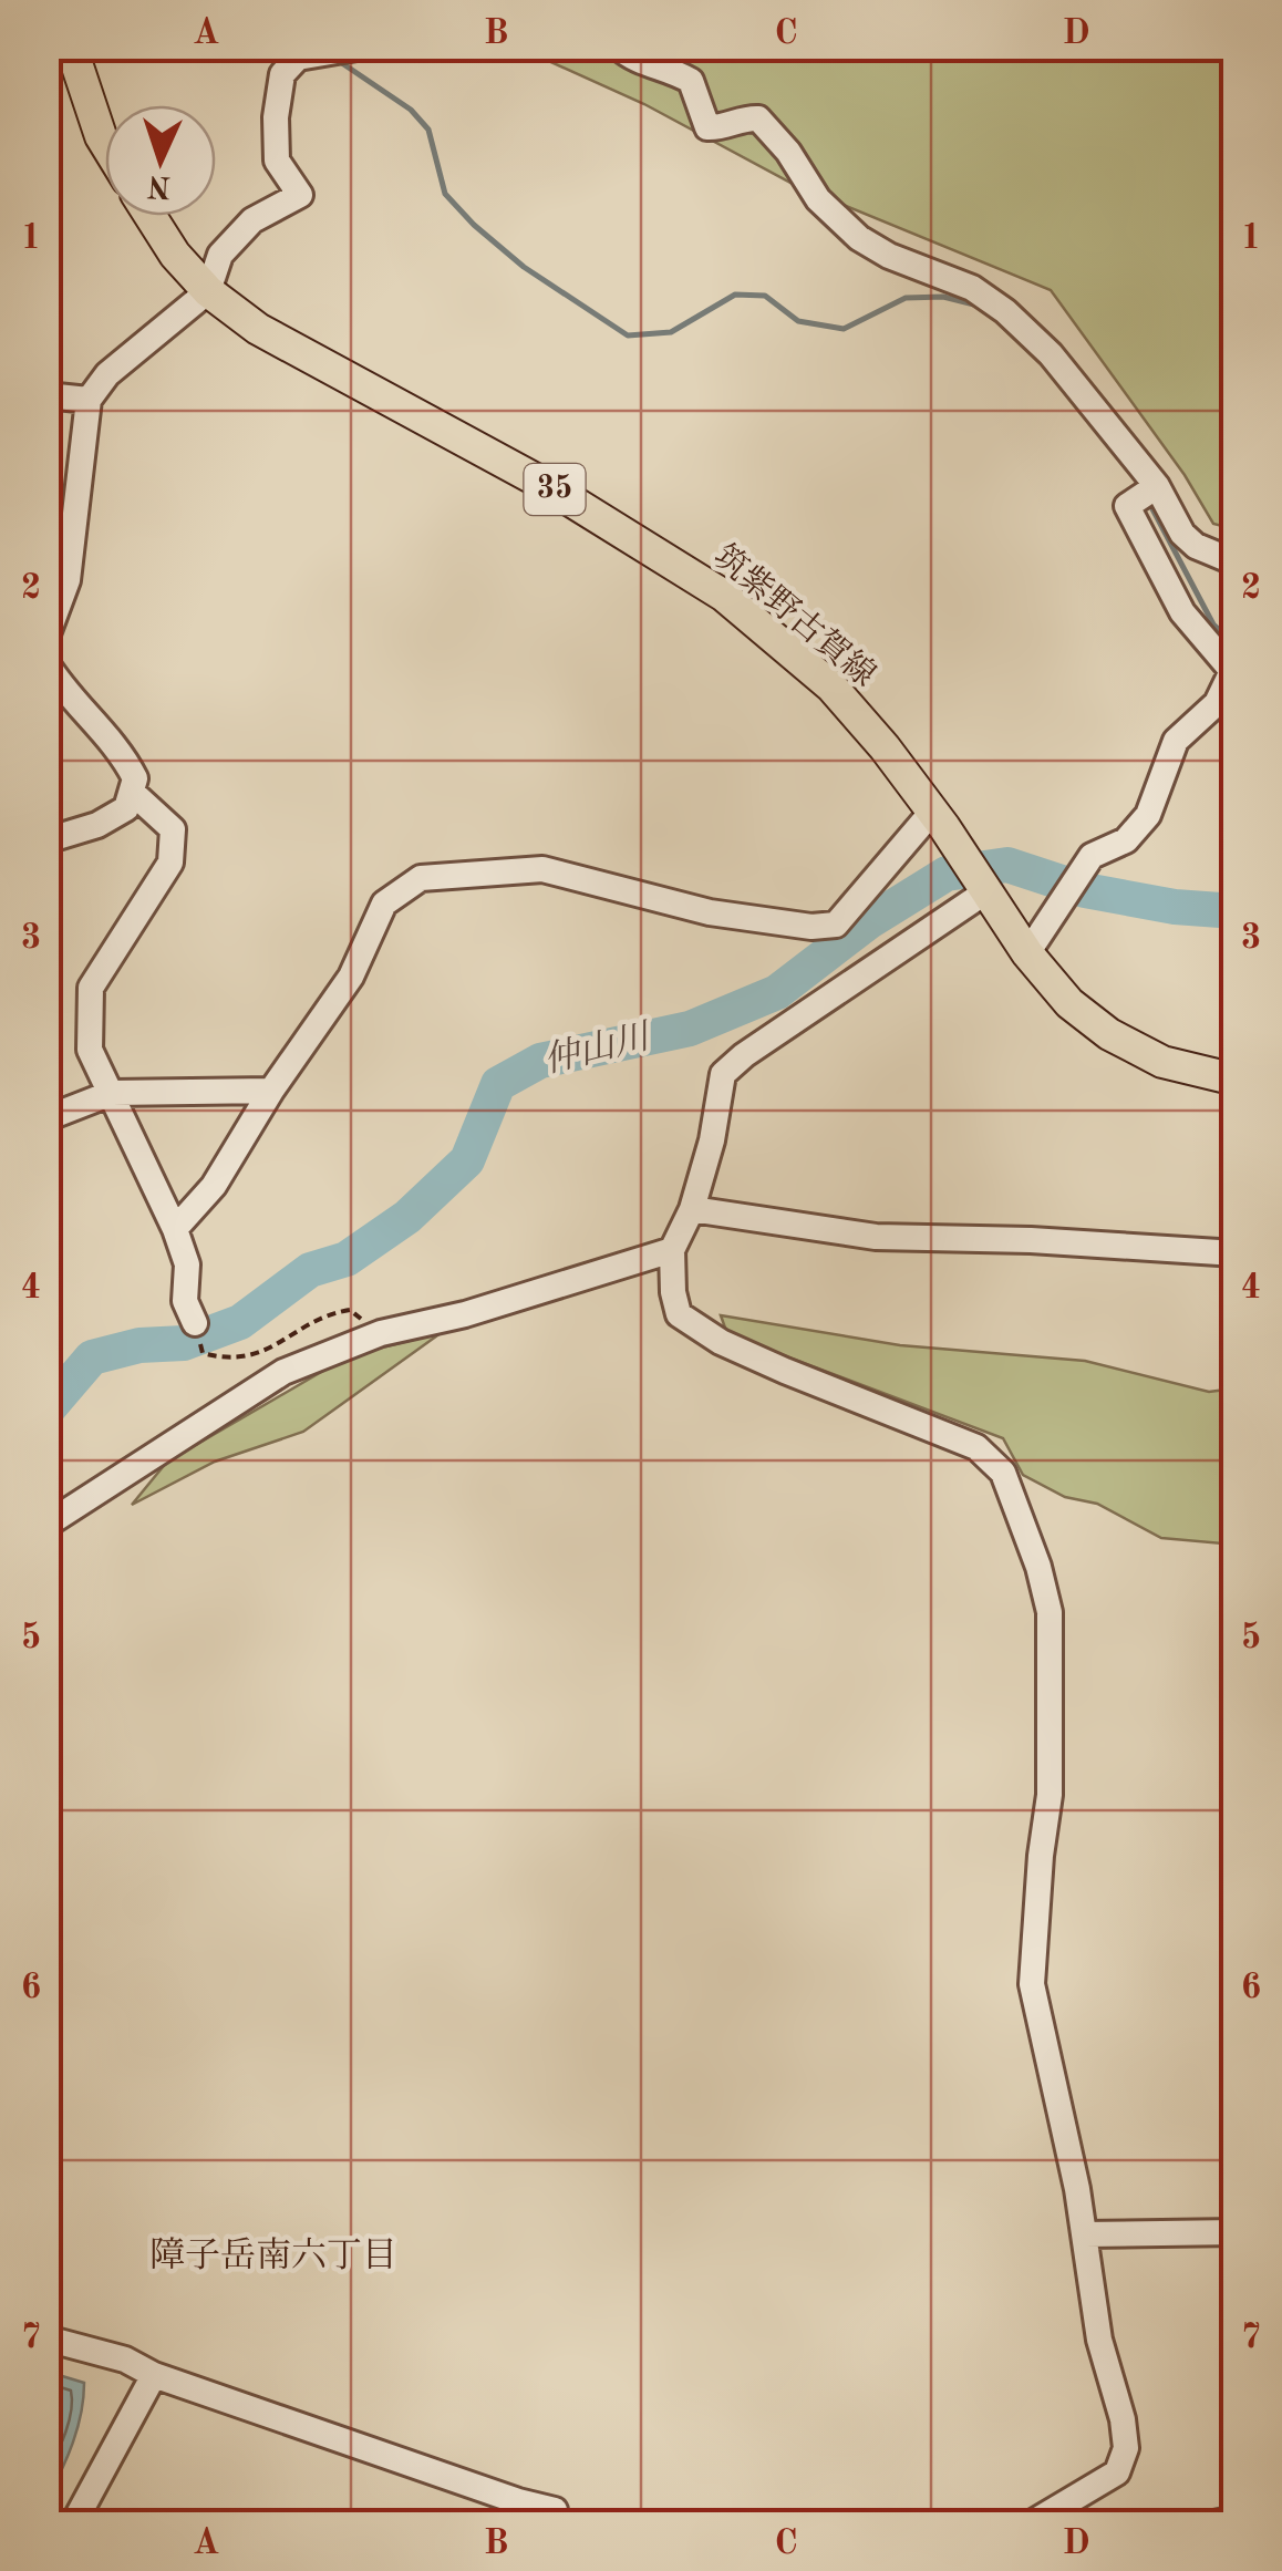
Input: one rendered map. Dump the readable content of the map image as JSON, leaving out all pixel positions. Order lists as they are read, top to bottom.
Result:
{
  "streets": {
    "main road": ["35", "筑紫野古賀線"]
  },
  "districts": ["障子岳南六丁目"],
  "water": ["仲山川"],
  "north": "bottom",
  "grid": {
    "columns": [
      "A",
      "B",
      "C",
      "D"
    ],
    "rows": [
      "1",
      "2",
      "3",
      "4",
      "5",
      "6",
      "7"
    ]
  }
}
